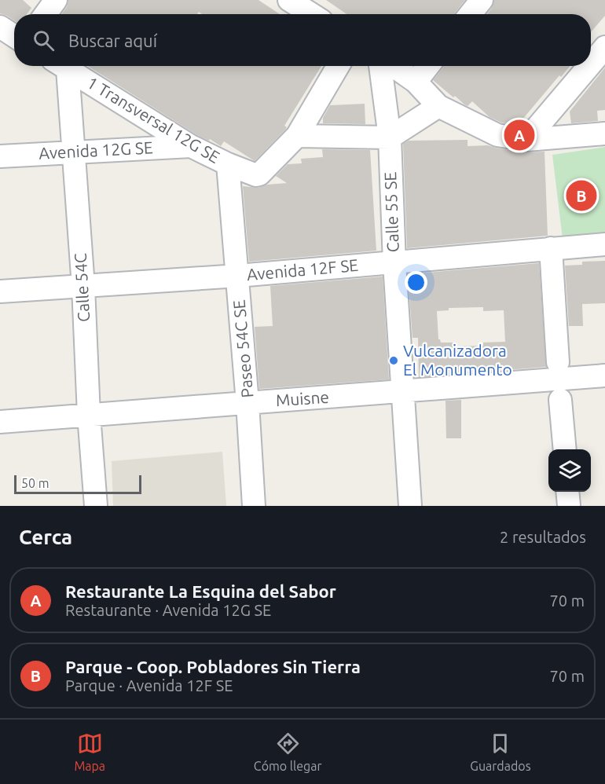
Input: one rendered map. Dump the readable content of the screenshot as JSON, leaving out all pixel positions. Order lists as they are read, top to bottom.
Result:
{
  "streets": {
    "street": [
      "1 Transversal 12G SE",
      "Avenida 12G SE",
      "Calle 55 SE",
      "Avenida 12F SE",
      "Calle 54C",
      "Paseo 54C SE",
      "Muisne"
    ]
  },
  "crossings": [
    ["1 Transversal 12G SE", "Avenida 12G SE"],
    ["1 Transversal 12G SE", "Paseo 54C SE"],
    ["Avenida 12G SE", "Calle 54C"],
    ["Calle 55 SE", "Avenida 12F SE"],
    ["Calle 55 SE", "Muisne"],
    ["Avenida 12F SE", "Calle 54C"],
    ["Avenida 12F SE", "Paseo 54C SE"],
    ["Calle 54C", "Muisne"],
    ["Paseo 54C SE", "Muisne"]
  ],
  "places": ["Vulcanizadora El Monumento"],
  "scale_bar": "50 m",
  "page": {
    "search": "Buscar aquí",
    "pins": ["A", "B"],
    "scale": "50 m",
    "heading": ["Cerca", "2 resultados"],
    "list": [
      {
        "mark": "A",
        "name": "Restaurante La Esquina del Sabor",
        "note": "Restaurante · Avenida 12G SE",
        "value": "70 m"
      },
      {
        "mark": "B",
        "name": "Parque - Coop. Pobladores Sin Tierra",
        "note": "Parque · Avenida 12F SE",
        "value": "70 m"
      }
    ],
    "nav": ["Mapa", "Cómo llegar", "Guardados"]
  }
}
